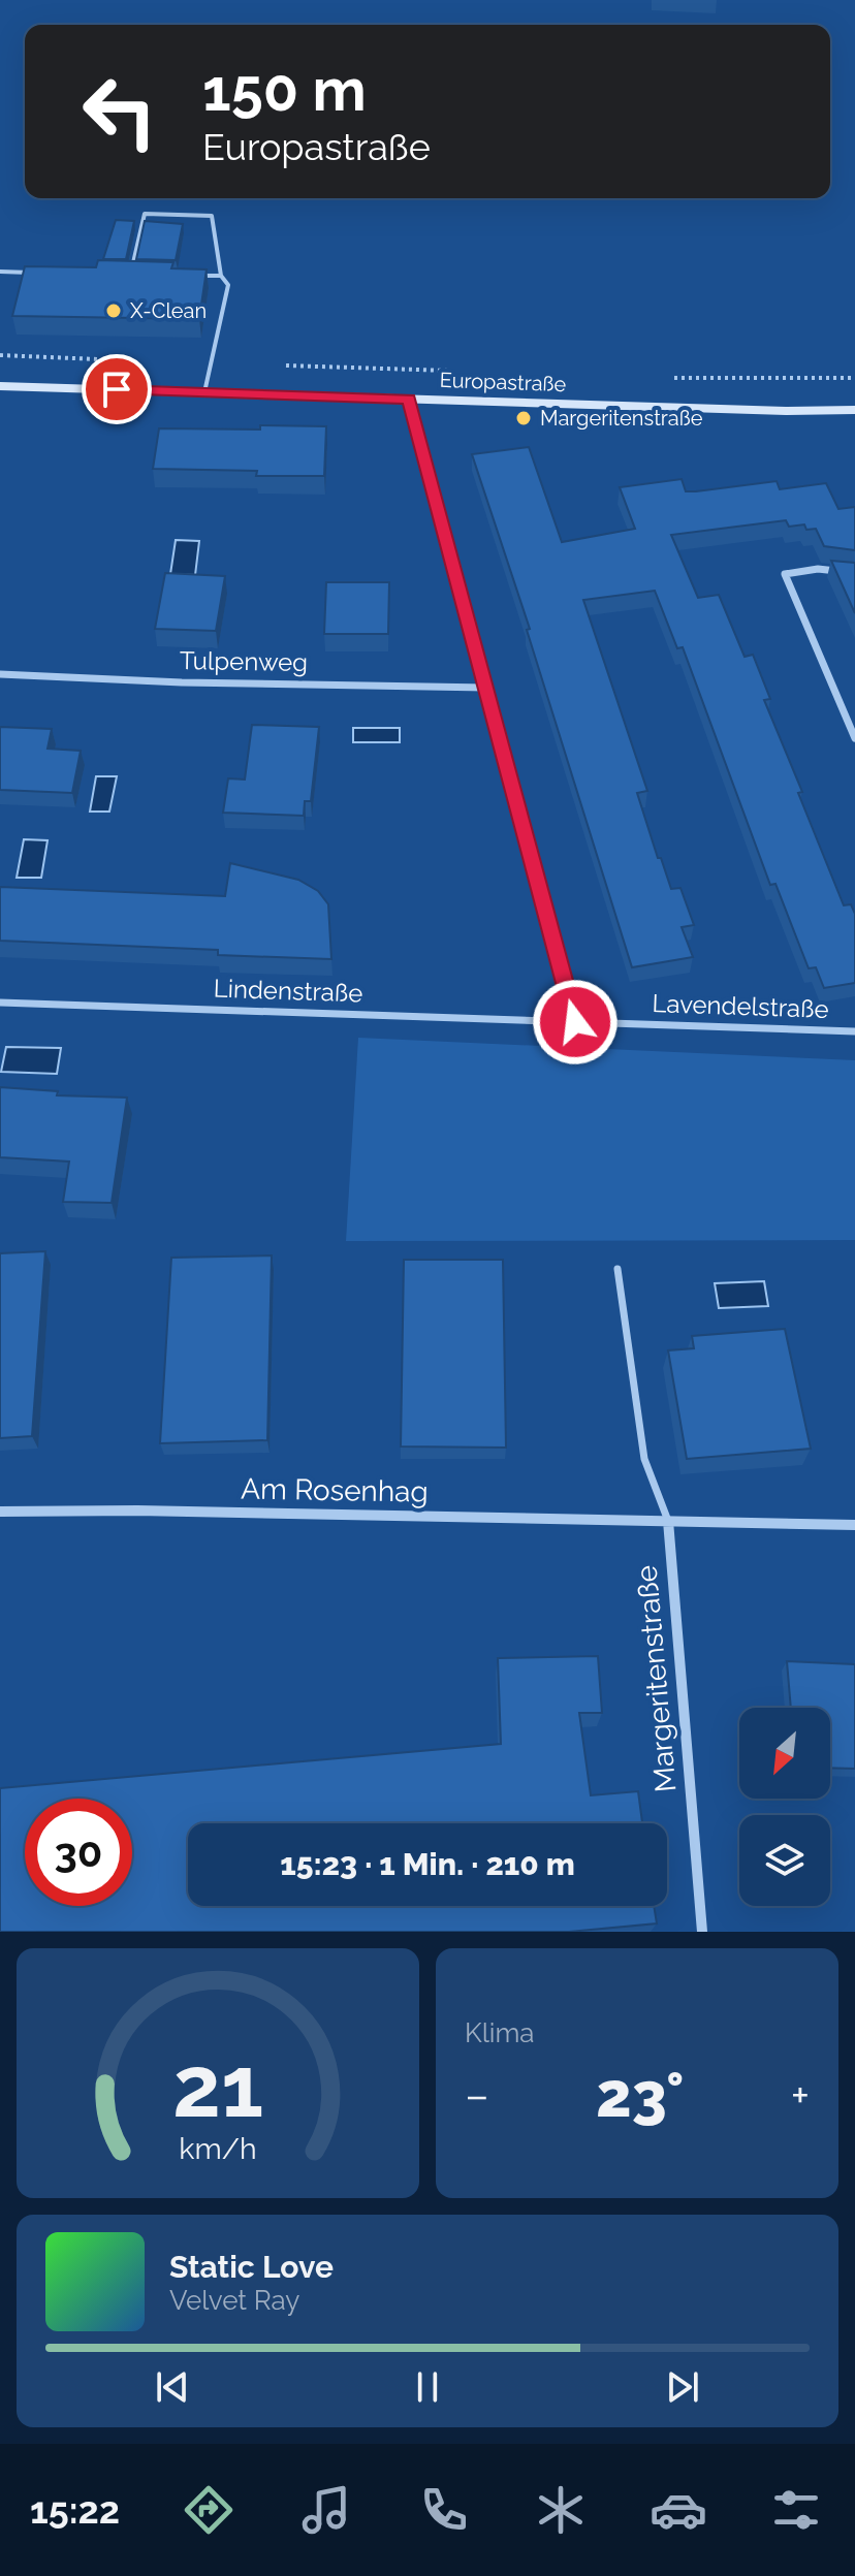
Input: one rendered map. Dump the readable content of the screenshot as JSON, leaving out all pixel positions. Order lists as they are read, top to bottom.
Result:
{
  "streets": {
    "main road": ["Europastraße"],
    "street": [
      "Tulpenweg",
      "Lindenstraße",
      "Lavendelstraße",
      "Am Rosenhag",
      "Margeritenstraße"
    ]
  },
  "crossings": [
    ["Lindenstraße", "Lavendelstraße"],
    ["Am Rosenhag", "Margeritenstraße"]
  ],
  "places": ["X-Clean", "Margeritenstraße"],
  "north": "bottom left",
  "page": {
    "turn": ["150 m", "Europastraße"],
    "limit": "30",
    "trip": "15:23 · 1 Min. · 210 m",
    "tile": "Klima",
    "heat": ["−", "23°", "+"],
    "song": ["Static Love", "Velvet Ray"],
    "tabs": "15:22",
    "gauge": ["21", "km/h"]
  }
}
